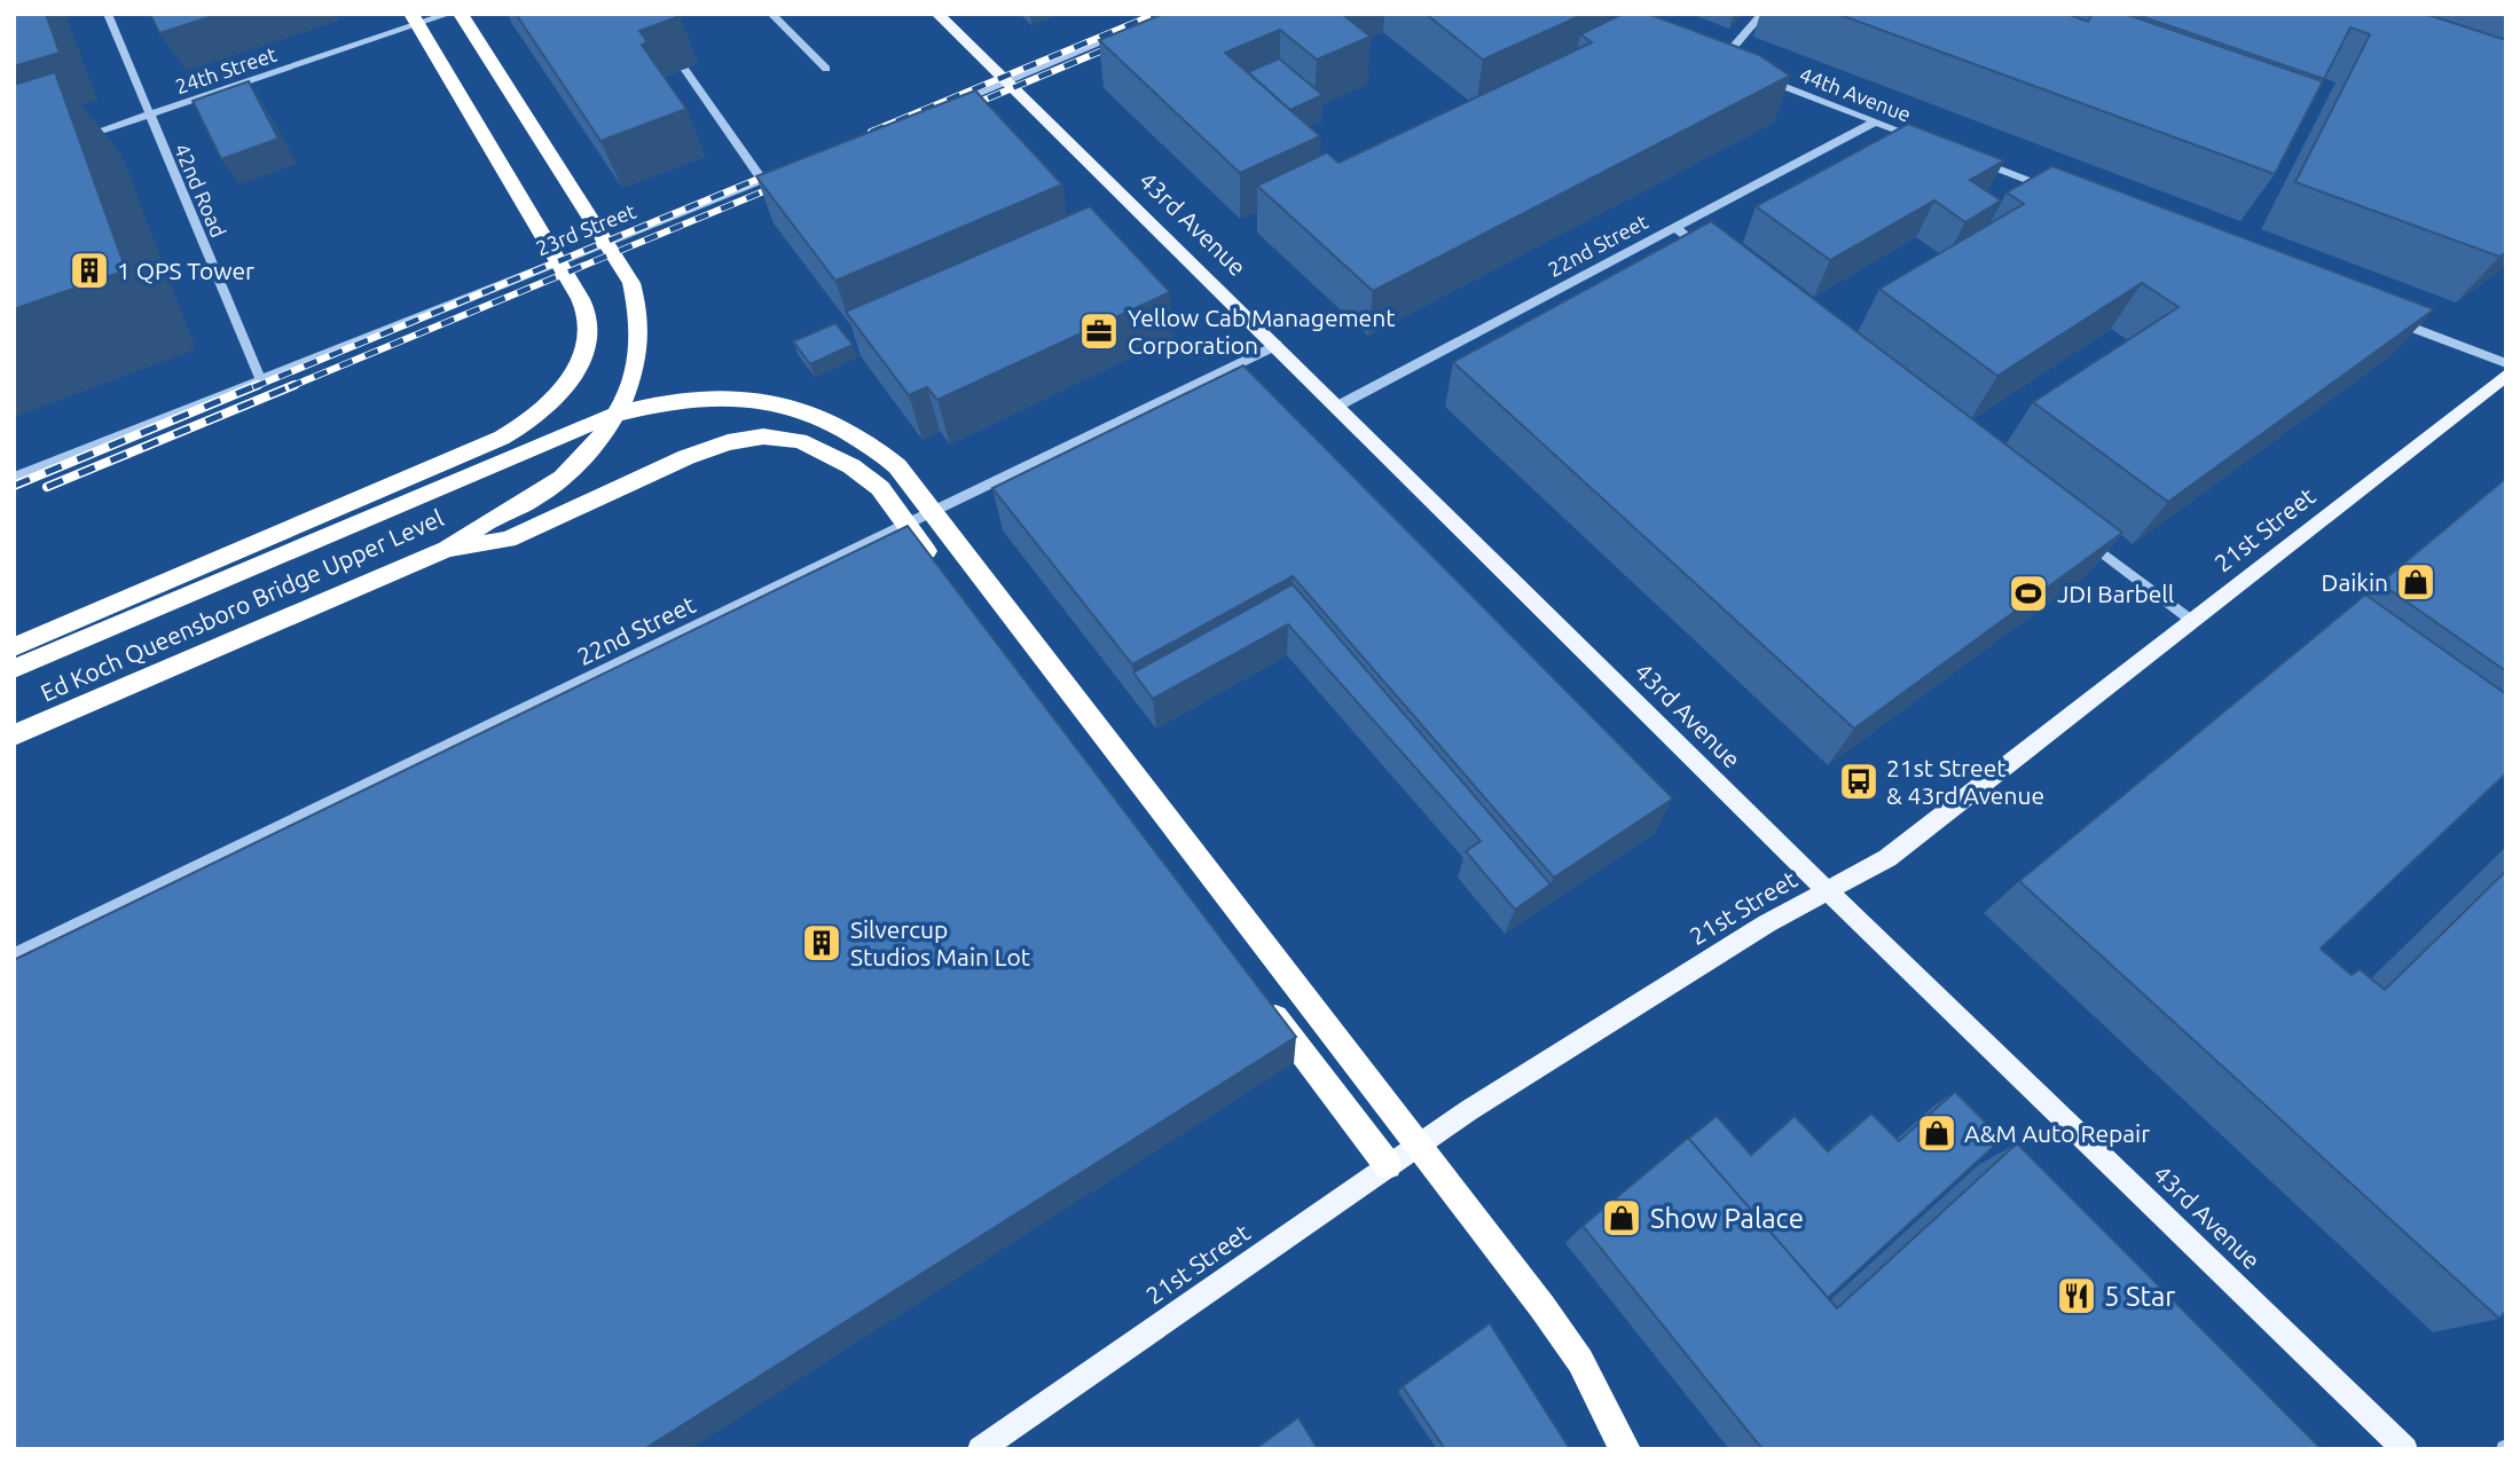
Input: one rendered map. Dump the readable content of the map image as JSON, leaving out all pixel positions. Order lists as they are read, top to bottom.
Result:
{
  "streets": {
    "highway": ["Ed Koch Queensboro Bridge Upper Level"],
    "main road": ["43rd Avenue", "21st Street"],
    "street": [
      "24th Street",
      "44th Avenue",
      "42nd Road",
      "23rd Street",
      "22nd Street"
    ]
  },
  "crossings": [
    ["24th Street", "42nd Road"],
    ["44th Avenue", "22nd Street"],
    ["42nd Road", "23rd Street"],
    ["43rd Avenue", "22nd Street"],
    ["43rd Avenue", "21st Street"]
  ],
  "places": {
    "building": ["1 QPS Tower", "Silvercup Studios Main Lot"],
    "office": ["Yellow Cab Management Corporation"],
    "shop": ["Daikin", "A&M Auto Repair", "Show Palace"],
    "sports": ["JDI Barbell"],
    "bus stop": ["21st Street & 43rd Avenue"],
    "restaurant": ["5 Star"]
  }
}
